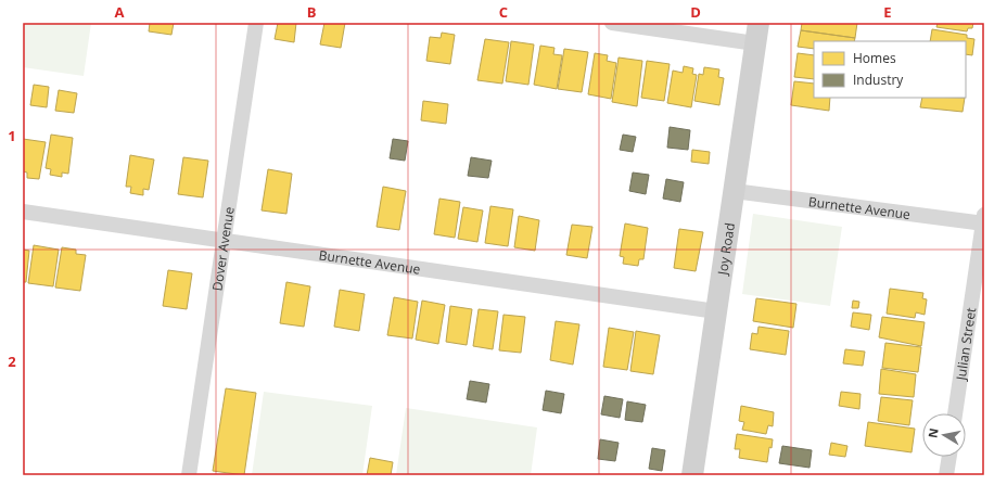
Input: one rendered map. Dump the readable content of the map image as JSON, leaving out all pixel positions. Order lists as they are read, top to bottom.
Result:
{
  "streets": {
    "street": [
      "Burnette Avenue",
      "Dover Avenue",
      "Joy Road",
      "Julian Street"
    ]
  },
  "crossings": [
    ["Burnette Avenue", "Dover Avenue"],
    ["Burnette Avenue", "Joy Road"],
    ["Burnette Avenue", "Julian Street"]
  ],
  "legend": ["Homes", "Industry"],
  "north": "left",
  "grid": {
    "columns": [
      "A",
      "B",
      "C",
      "D",
      "E"
    ],
    "rows": ["1", "2"]
  }
}
